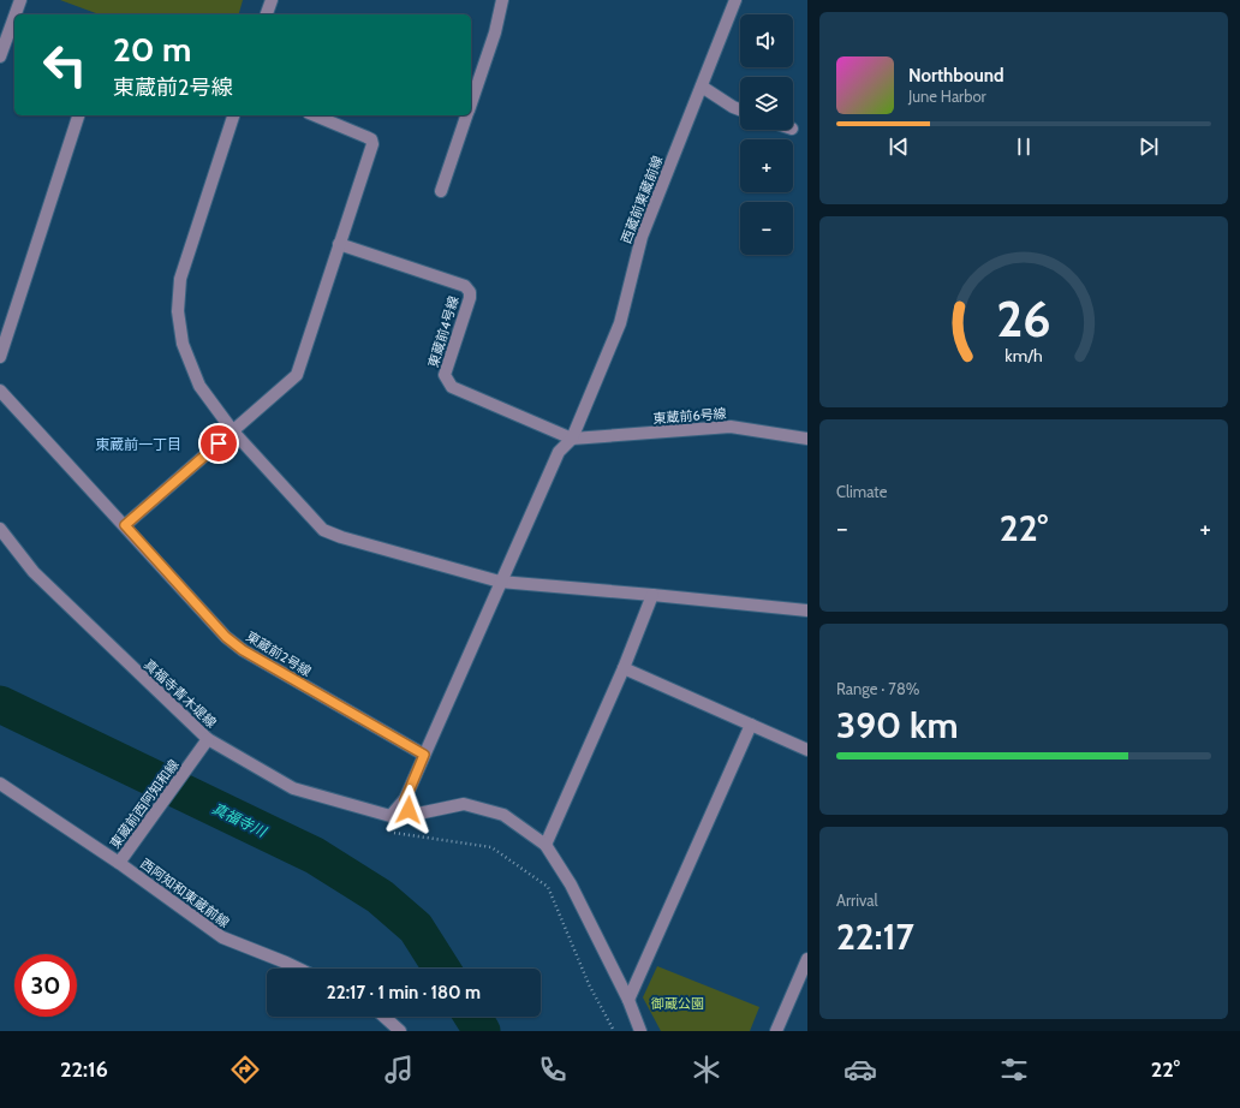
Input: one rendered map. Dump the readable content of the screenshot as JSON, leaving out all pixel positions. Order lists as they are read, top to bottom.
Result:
{
  "streets": {
    "street": [
      "西蔵前東蔵前線",
      "東蔵前4号線",
      "東蔵前6号線",
      "東蔵前2号線",
      "真福寺青木堤線",
      "東蔵前西阿知和線",
      "西阿知和東蔵前線"
    ]
  },
  "crossings": [
    ["西蔵前東蔵前線", "東蔵前4号線"],
    ["西蔵前東蔵前線", "東蔵前6号線"],
    ["西蔵前東蔵前線", "真福寺青木堤線"],
    ["東蔵前4号線", "東蔵前6号線"],
    ["東蔵前2号線", "真福寺青木堤線"],
    ["真福寺青木堤線", "東蔵前西阿知和線"],
    ["東蔵前西阿知和線", "西阿知和東蔵前線"]
  ],
  "districts": ["東蔵前一丁目"],
  "water": ["真福寺川"],
  "parks": ["御蔵公園"],
  "page": {
    "map_buttons": ["+", "−"],
    "turn": ["20 m", "東蔵前2号線"],
    "song": ["Northbound", "June Harbor"],
    "tile": [
      "Climate",
      ["Range · 78%", "390 km"],
      ["Arrival", "22:17"]
    ],
    "heat": ["−", "22°", "+"],
    "limit": "30",
    "trip": "22:17 · 1 min · 180 m",
    "tabs": ["22:16", "22°"],
    "gauge": ["26", "km/h"]
  }
}
